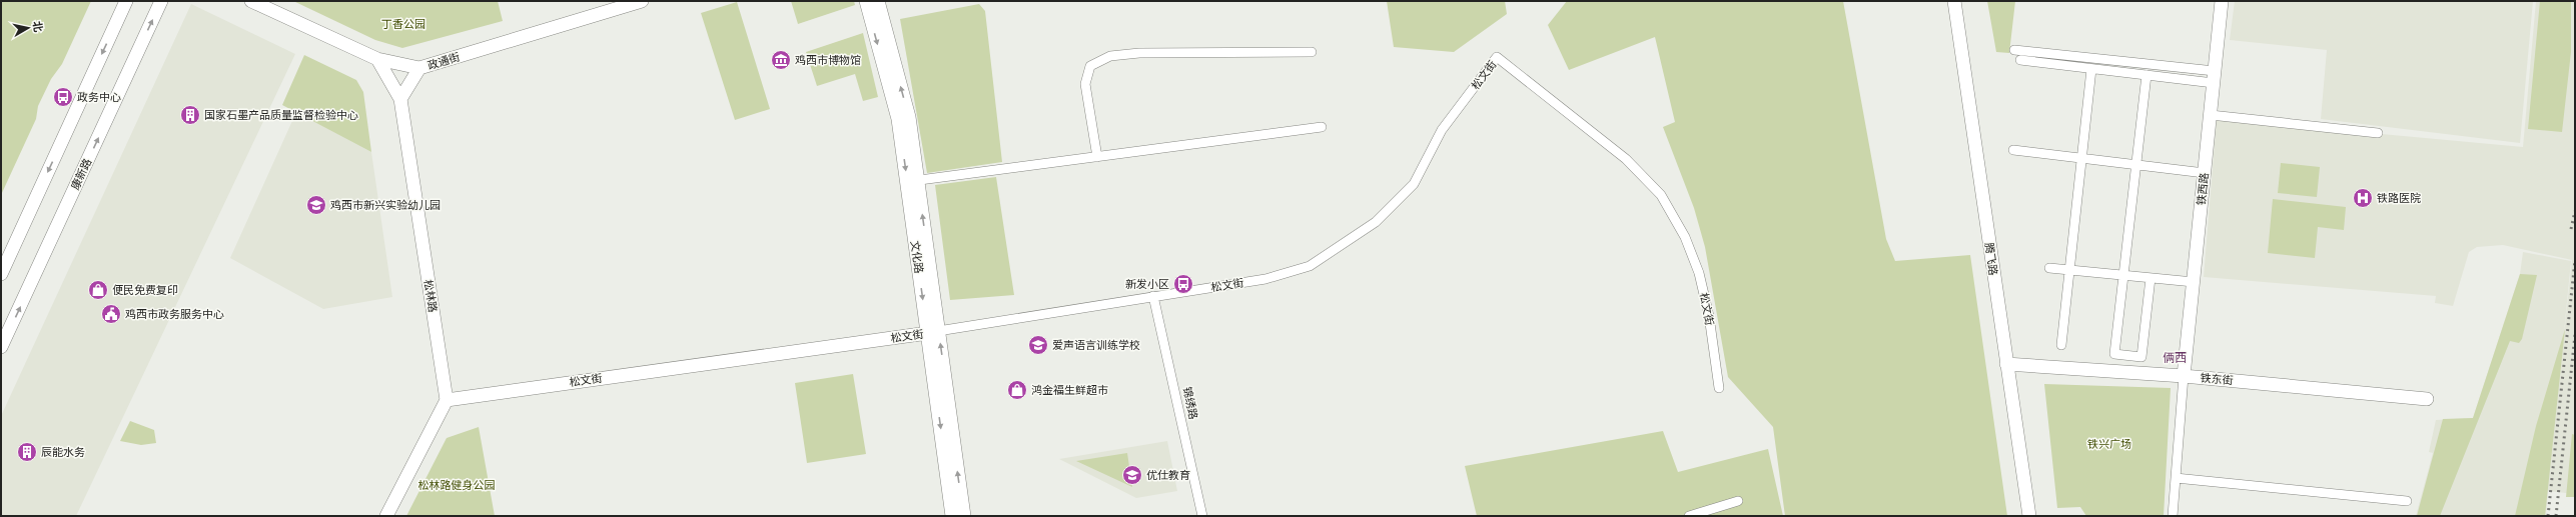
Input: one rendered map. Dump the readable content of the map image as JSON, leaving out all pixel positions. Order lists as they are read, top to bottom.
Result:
{
  "streets": {
    "street": [
      "政通街",
      "松文街",
      "康新路",
      "铁西路",
      "文化路",
      "腾飞路",
      "松林路",
      "铁东街",
      "锦绣路"
    ]
  },
  "crossings": [
    ["松文街", "文化路"],
    ["松文街", "松林路"],
    ["松文街", "锦绣路"],
    ["铁西路", "铁东街"],
    ["腾飞路", "铁东街"]
  ],
  "districts": ["俩西"],
  "parks": ["丁香公园", "铁兴广场", "松林路健身公园"],
  "places": {
    "museum": ["鸡西市博物馆"],
    "bus stop": ["政务中心", "新发小区"],
    "building": ["国家石墨产品质量监督检验中心", "辰能水务"],
    "hospital": ["铁路医院"],
    "school or university": ["鸡西市新兴实验幼儿园", "爱声语言训练学校", "优仕教育"],
    "shop": ["便民免费复印", "鸿金福生鲜超市"],
    "public building": ["鸡西市政务服务中心"]
  },
  "north": "right"
}
